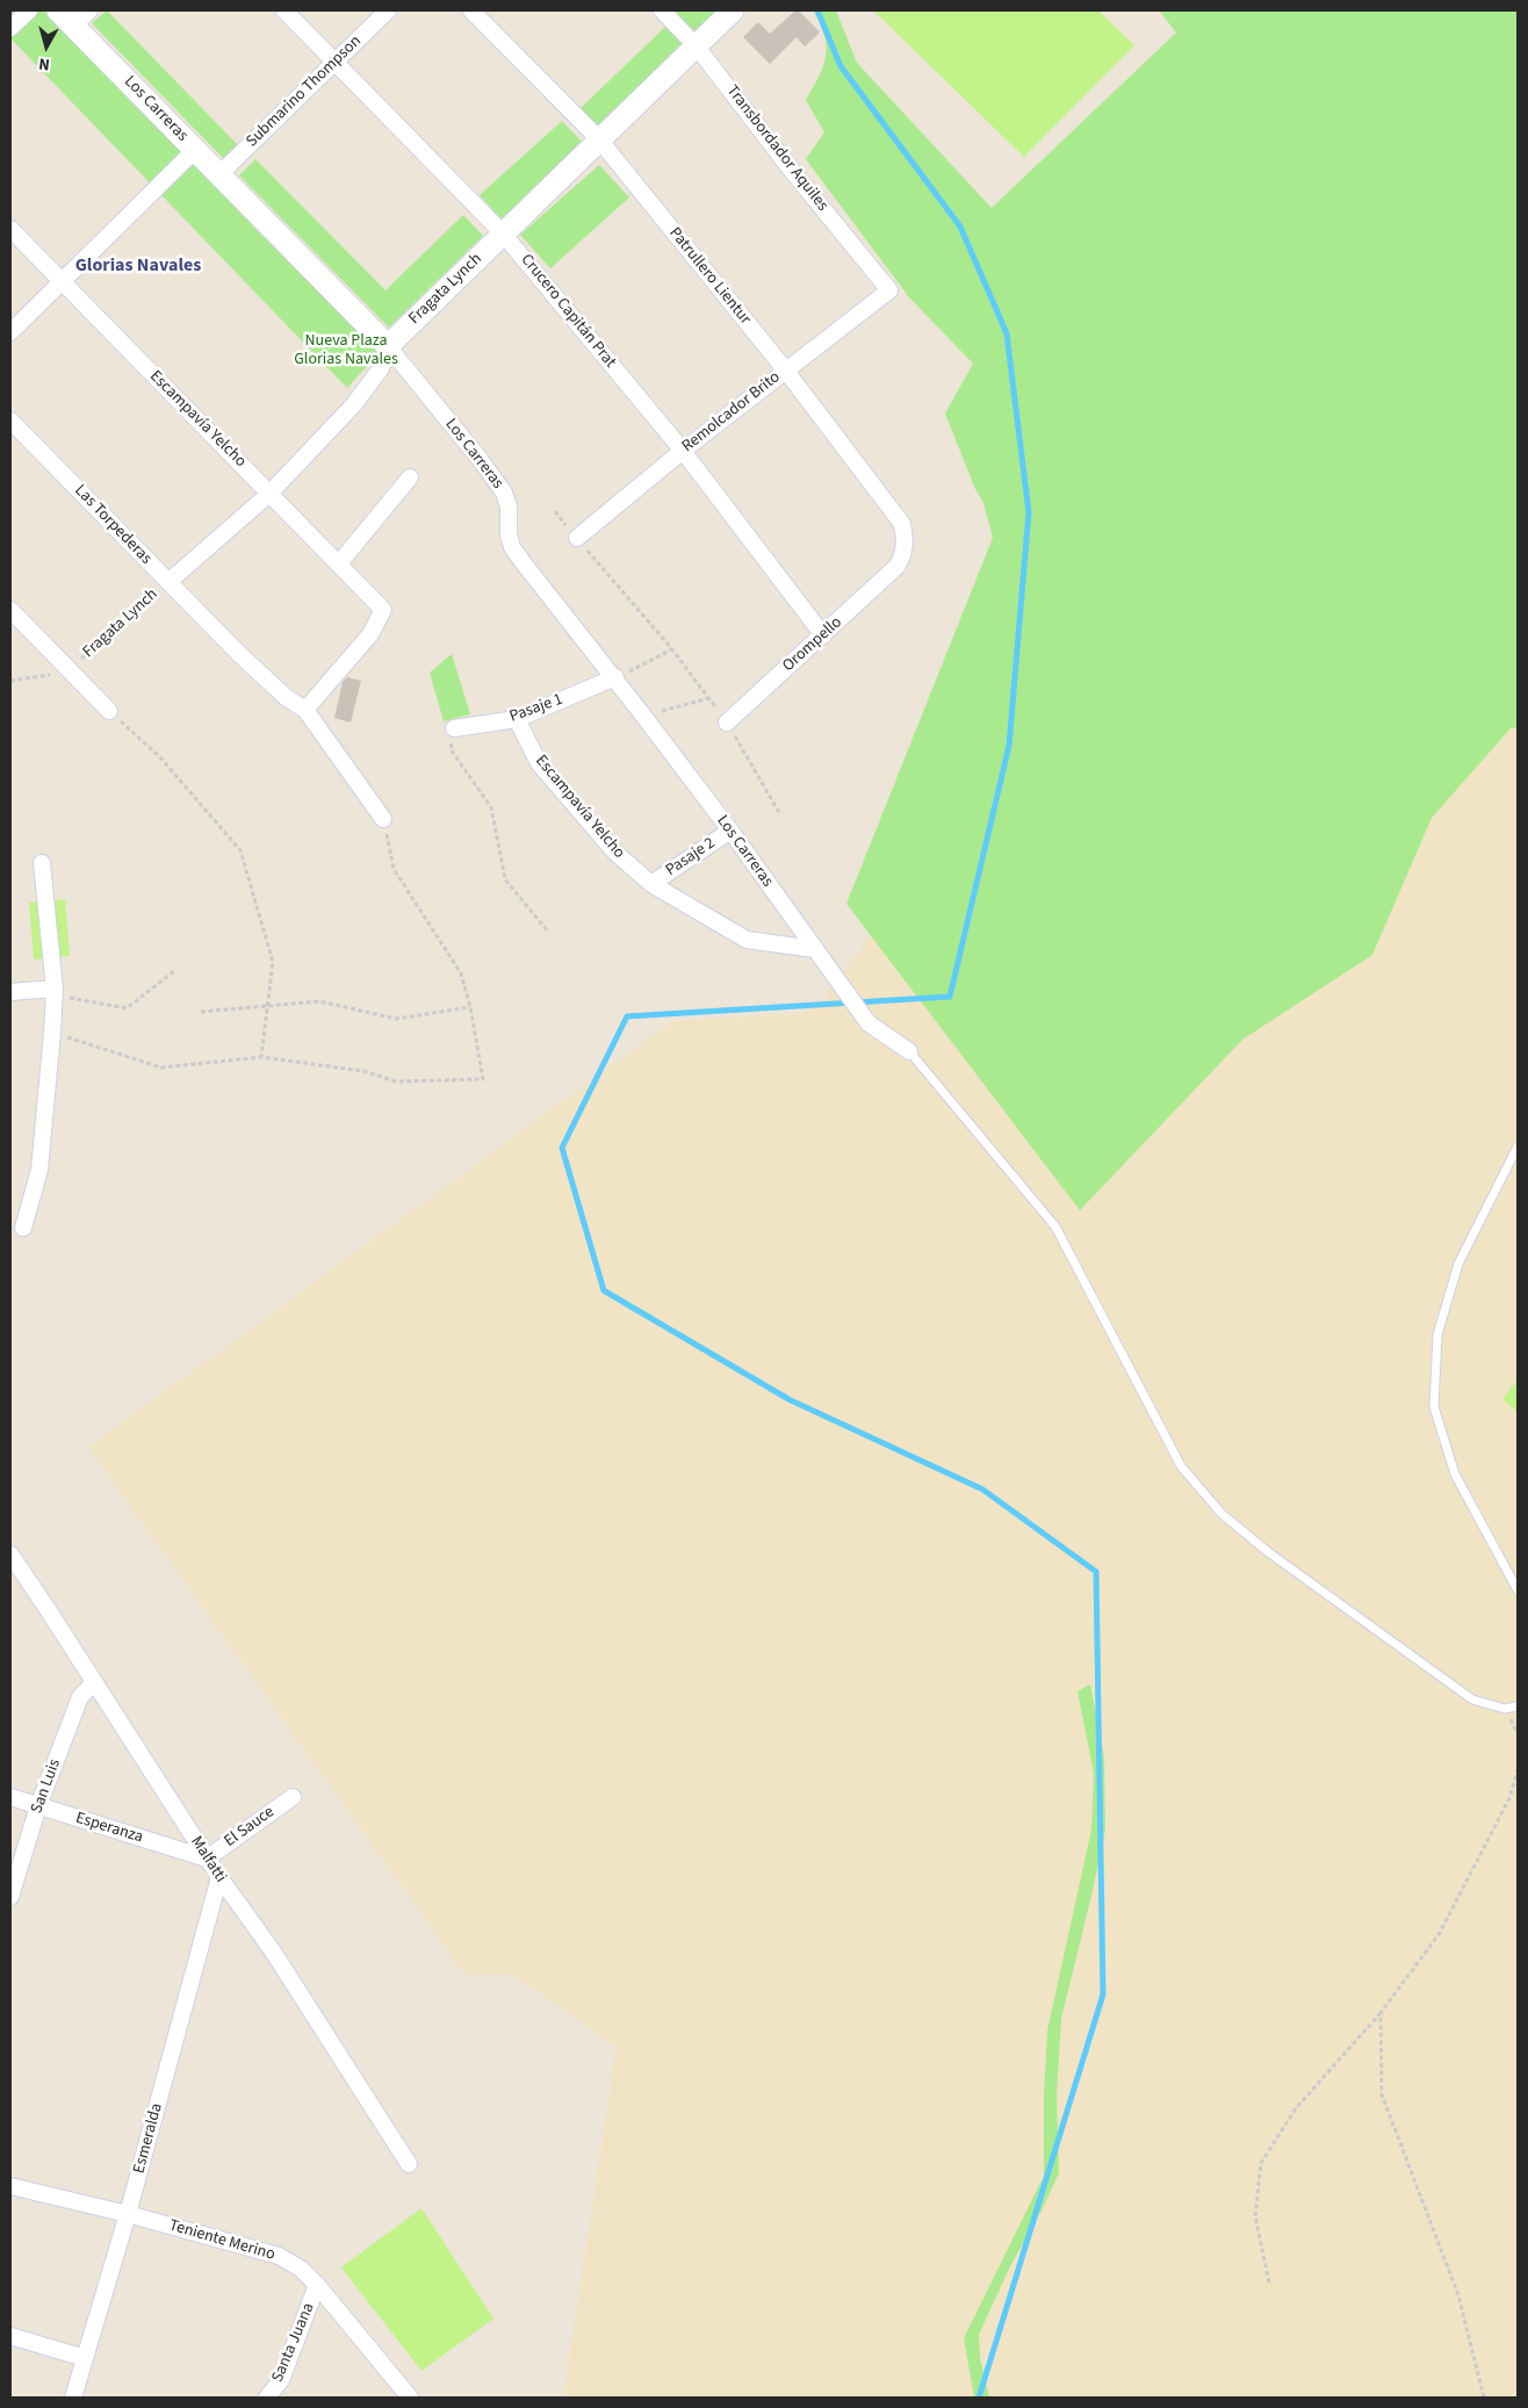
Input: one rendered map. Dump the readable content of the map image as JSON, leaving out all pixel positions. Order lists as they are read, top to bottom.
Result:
{
  "streets": {
    "street": [
      "Submarino Thompson",
      "Los Carreras",
      "Transbordador Aquiles",
      "Patrullero Lientur",
      "Fragata Lynch",
      "Crucero Capitán Prat",
      "Remolcador Brito",
      "Escampavía Yelcho",
      "Las Torpederas",
      "Orompello",
      "Pasaje 1",
      "Pasaje 2",
      "San Luis",
      "El Sauce",
      "Esperanza",
      "Malfatti",
      "Esmeralda",
      "Teniente Merino",
      "Santa Juana"
    ]
  },
  "crossings": [
    ["Submarino Thompson", "Los Carreras"],
    ["Submarino Thompson", "Crucero Capitán Prat"],
    ["Los Carreras", "Fragata Lynch"],
    ["Los Carreras", "Escampavía Yelcho"],
    ["Los Carreras", "Pasaje 1"],
    ["Los Carreras", "Pasaje 2"],
    ["Transbordador Aquiles", "Fragata Lynch"],
    ["Transbordador Aquiles", "Remolcador Brito"],
    ["Patrullero Lientur", "Fragata Lynch"],
    ["Patrullero Lientur", "Remolcador Brito"],
    ["Patrullero Lientur", "Orompello"],
    ["Fragata Lynch", "Crucero Capitán Prat"],
    ["Fragata Lynch", "Escampavía Yelcho"],
    ["Fragata Lynch", "Las Torpederas"],
    ["Crucero Capitán Prat", "Remolcador Brito"],
    ["Crucero Capitán Prat", "Orompello"],
    ["Escampavía Yelcho", "Las Torpederas"],
    ["Escampavía Yelcho", "Pasaje 1"],
    ["Escampavía Yelcho", "Pasaje 2"],
    ["San Luis", "Esperanza"],
    ["San Luis", "Malfatti"],
    ["El Sauce", "Esperanza"],
    ["El Sauce", "Malfatti"],
    ["Esperanza", "Malfatti"],
    ["Malfatti", "Esmeralda"],
    ["Esmeralda", "Teniente Merino"],
    ["Teniente Merino", "Santa Juana"]
  ],
  "districts": ["Glorias Navales"],
  "parks": ["Nueva Plaza Glorias Navales"],
  "north": "bottom"
}
